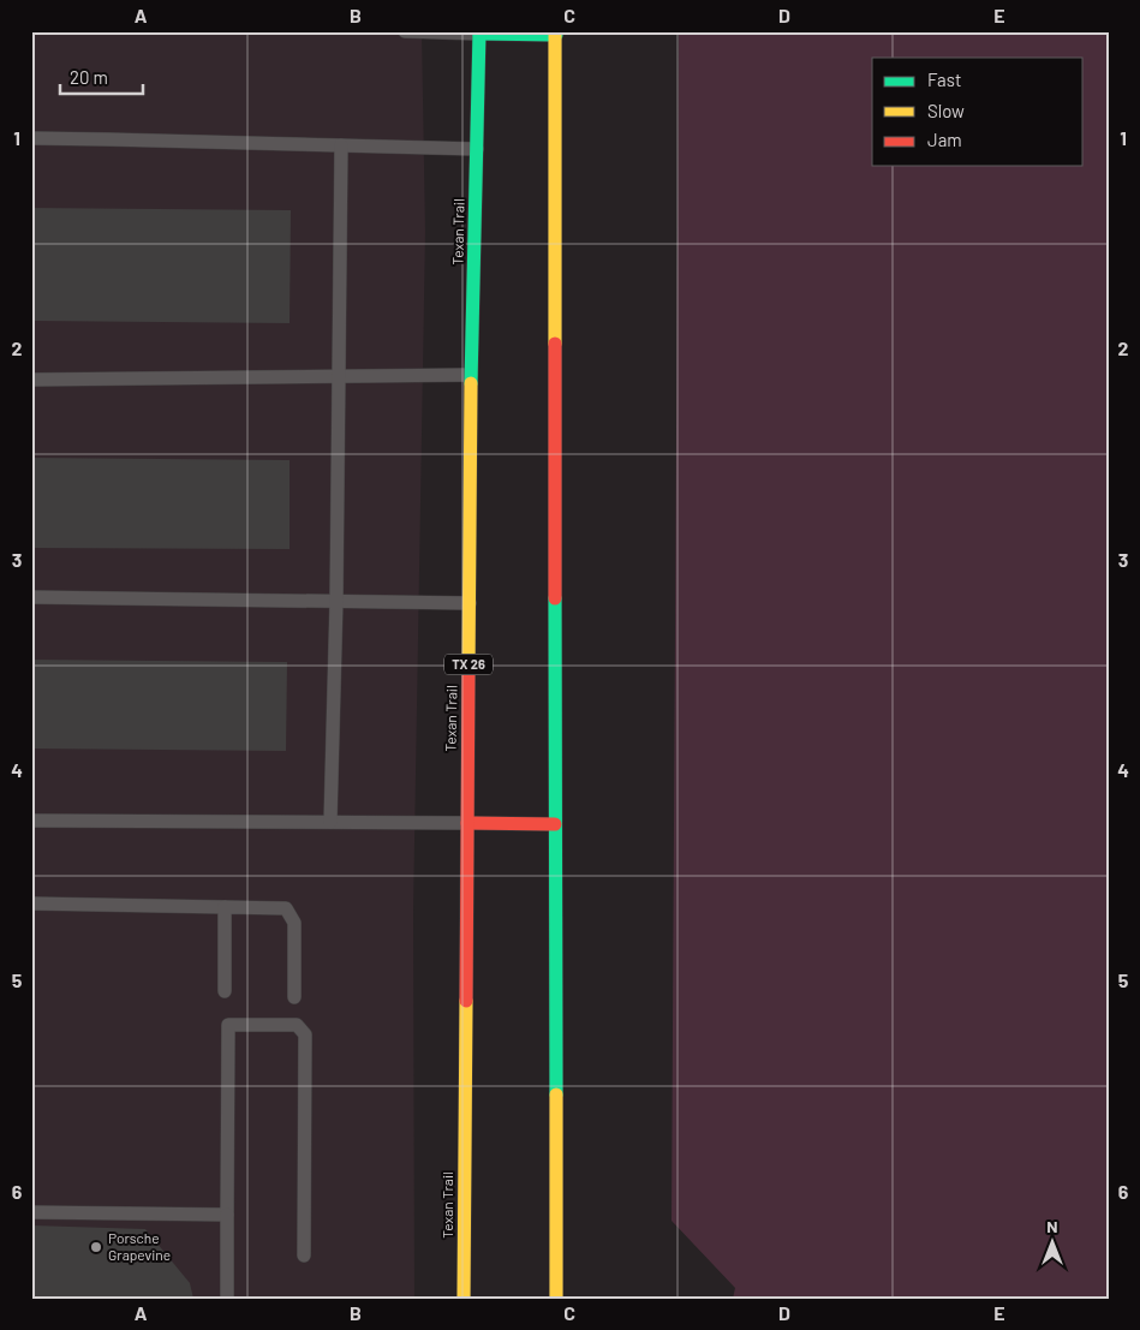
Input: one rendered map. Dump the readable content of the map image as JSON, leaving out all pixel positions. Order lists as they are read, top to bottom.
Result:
{
  "streets": {
    "main road": ["Texan Trail", "TX 26"]
  },
  "places": ["Porsche Grapevine"],
  "legend": ["Fast", "Slow", "Jam"],
  "scale_bar": "20 m",
  "north": "top",
  "grid": {
    "columns": [
      "A",
      "B",
      "C",
      "D",
      "E"
    ],
    "rows": [
      "1",
      "2",
      "3",
      "4",
      "5",
      "6"
    ]
  }
}
